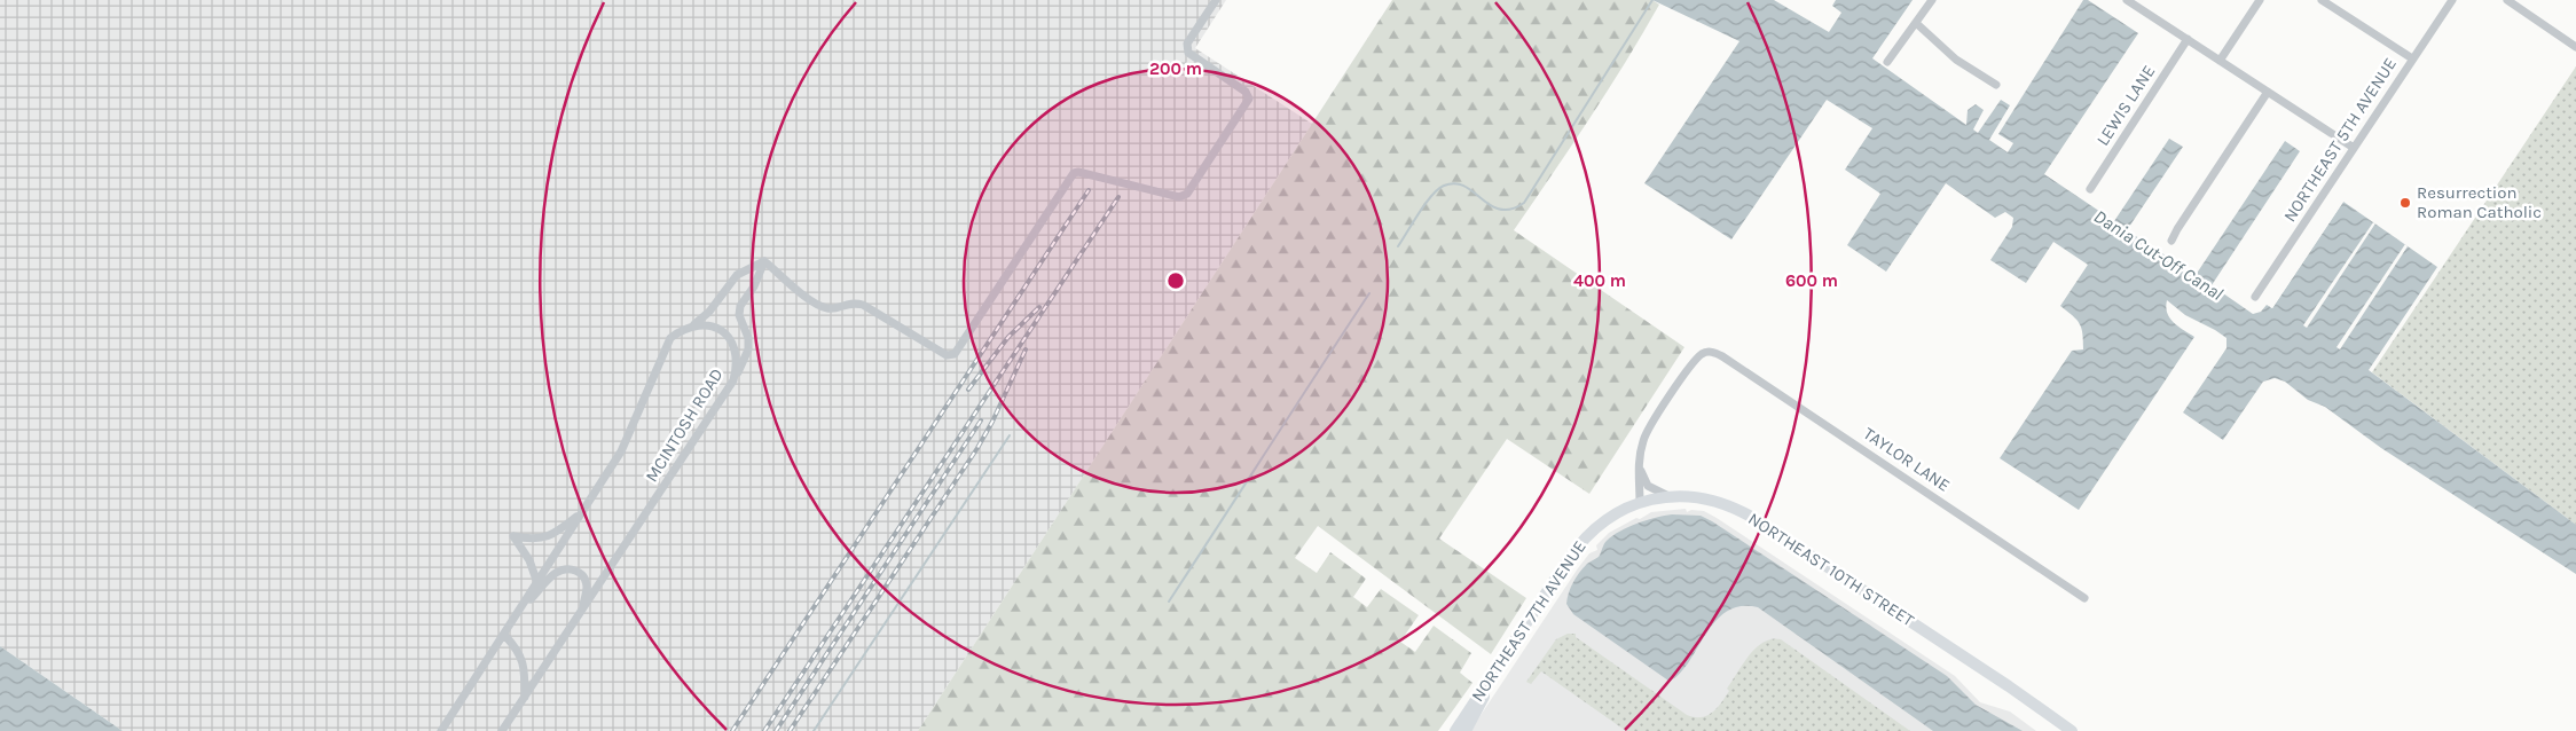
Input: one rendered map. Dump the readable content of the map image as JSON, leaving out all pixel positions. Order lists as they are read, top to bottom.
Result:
{
  "streets": {
    "street": [
      "LEWIS LANE",
      "NORTHEAST 5TH AVENUE",
      "MCINTOSH ROAD",
      "TAYLOR LANE",
      "NORTHEAST 10TH STREET",
      "NORTHEAST 7TH AVENUE"
    ]
  },
  "crossings": [
    ["NORTHEAST 10TH STREET", "NORTHEAST 7TH AVENUE"]
  ],
  "water": ["Dania Cut-Off Canal"],
  "places": ["Resurrection Roman Catholic"],
  "rings": ["200 m", "400 m", "600 m"]
}
